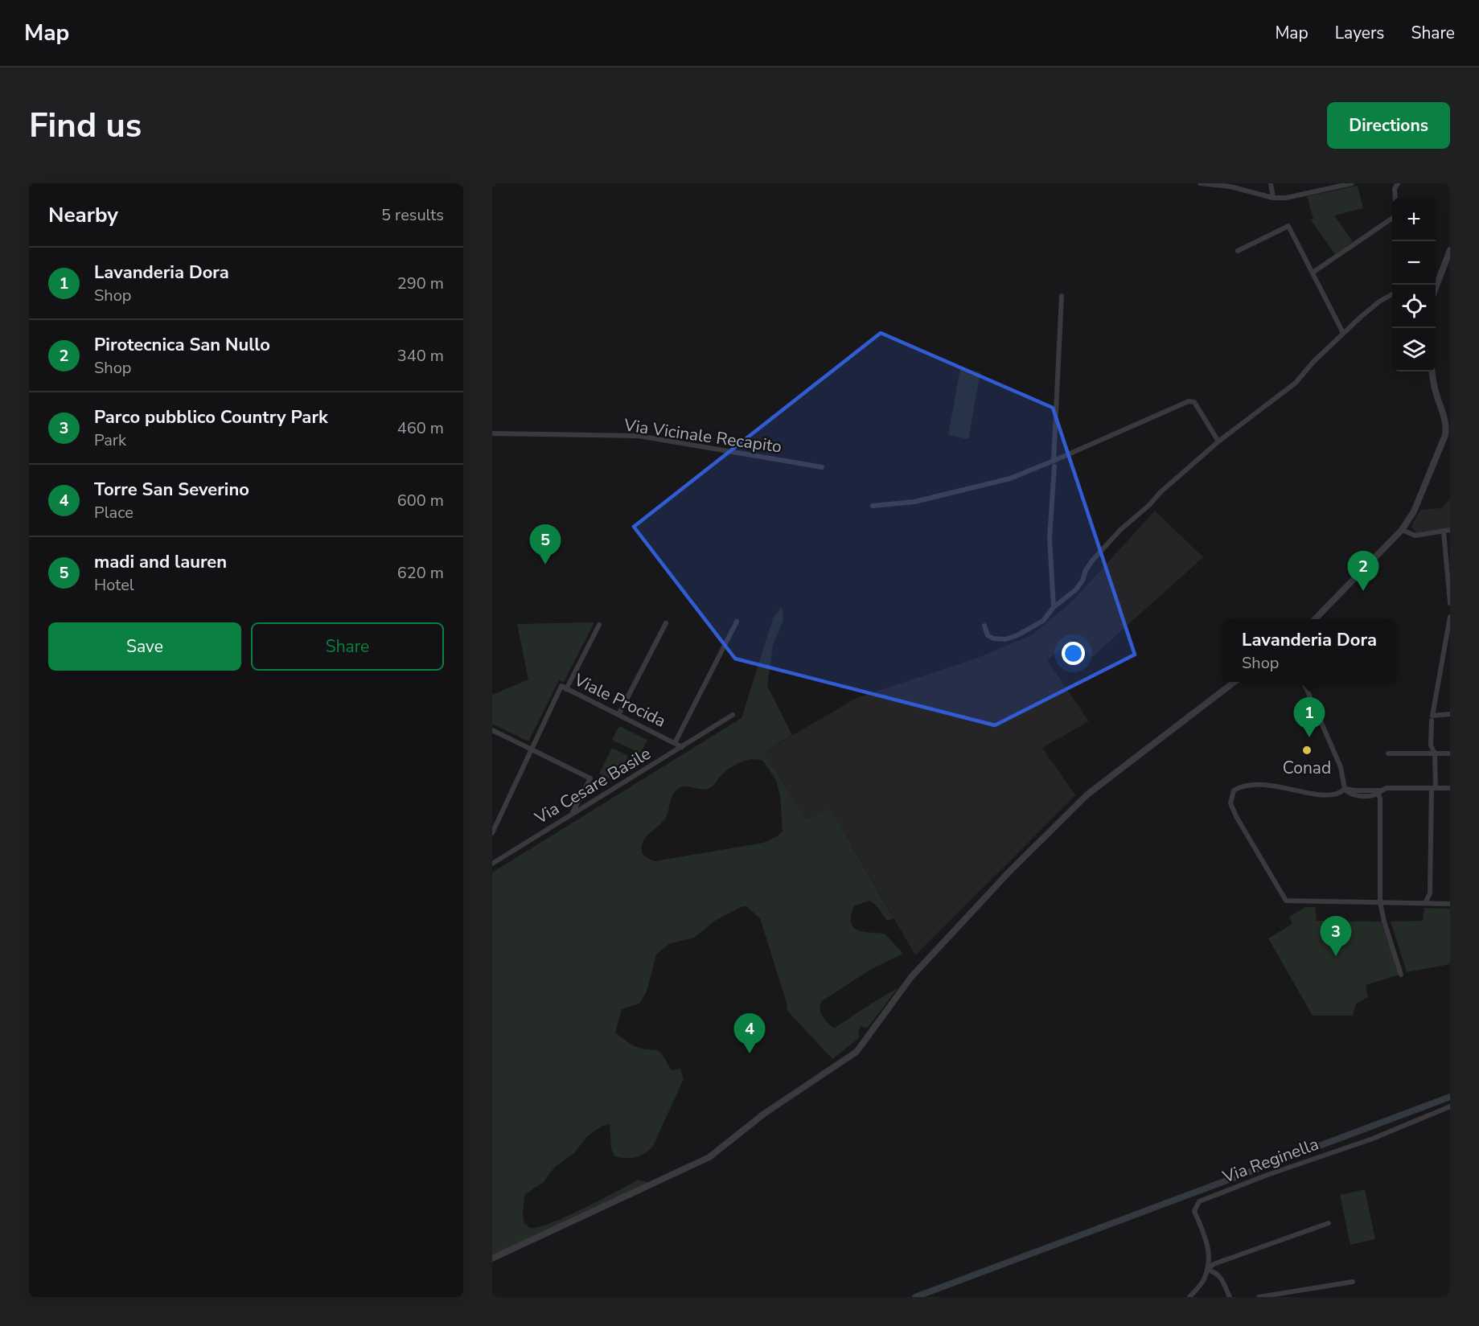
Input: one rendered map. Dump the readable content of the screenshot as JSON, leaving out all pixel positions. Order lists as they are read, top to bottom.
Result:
{
  "streets": {
    "street": [
      "Via Vicinale Recapito",
      "Viale Procida",
      "Via Cesare Basile",
      "Via Reginella"
    ]
  },
  "crossings": [
    ["Viale Procida", "Via Cesare Basile"]
  ],
  "places": ["Conad"],
  "page": {
    "header": "Map",
    "nav": ["Map", "Layers", "Share"],
    "buttons": [
      "Directions",
      ["Save", "Share"]
    ],
    "title": "Find us",
    "heading": ["Nearby", "5 results"],
    "map_buttons": ["+", "−"],
    "list": [
      {
        "mark": "1",
        "name": "Lavanderia Dora",
        "note": "Shop",
        "value": "290 m"
      },
      {
        "mark": "2",
        "name": "Pirotecnica San Nullo",
        "note": "Shop",
        "value": "340 m"
      },
      {
        "mark": "3",
        "name": "Parco pubblico Country Park",
        "note": "Park",
        "value": "460 m"
      },
      {
        "mark": "4",
        "name": "Torre San Severino",
        "note": "Place",
        "value": "600 m"
      },
      {
        "mark": "5",
        "name": "madi and lauren",
        "note": "Hotel",
        "value": "620 m"
      }
    ],
    "pins": [
      "5",
      "2",
      "1",
      "3",
      "4"
    ],
    "popup": ["Lavanderia Dora", "Shop"]
  }
}
